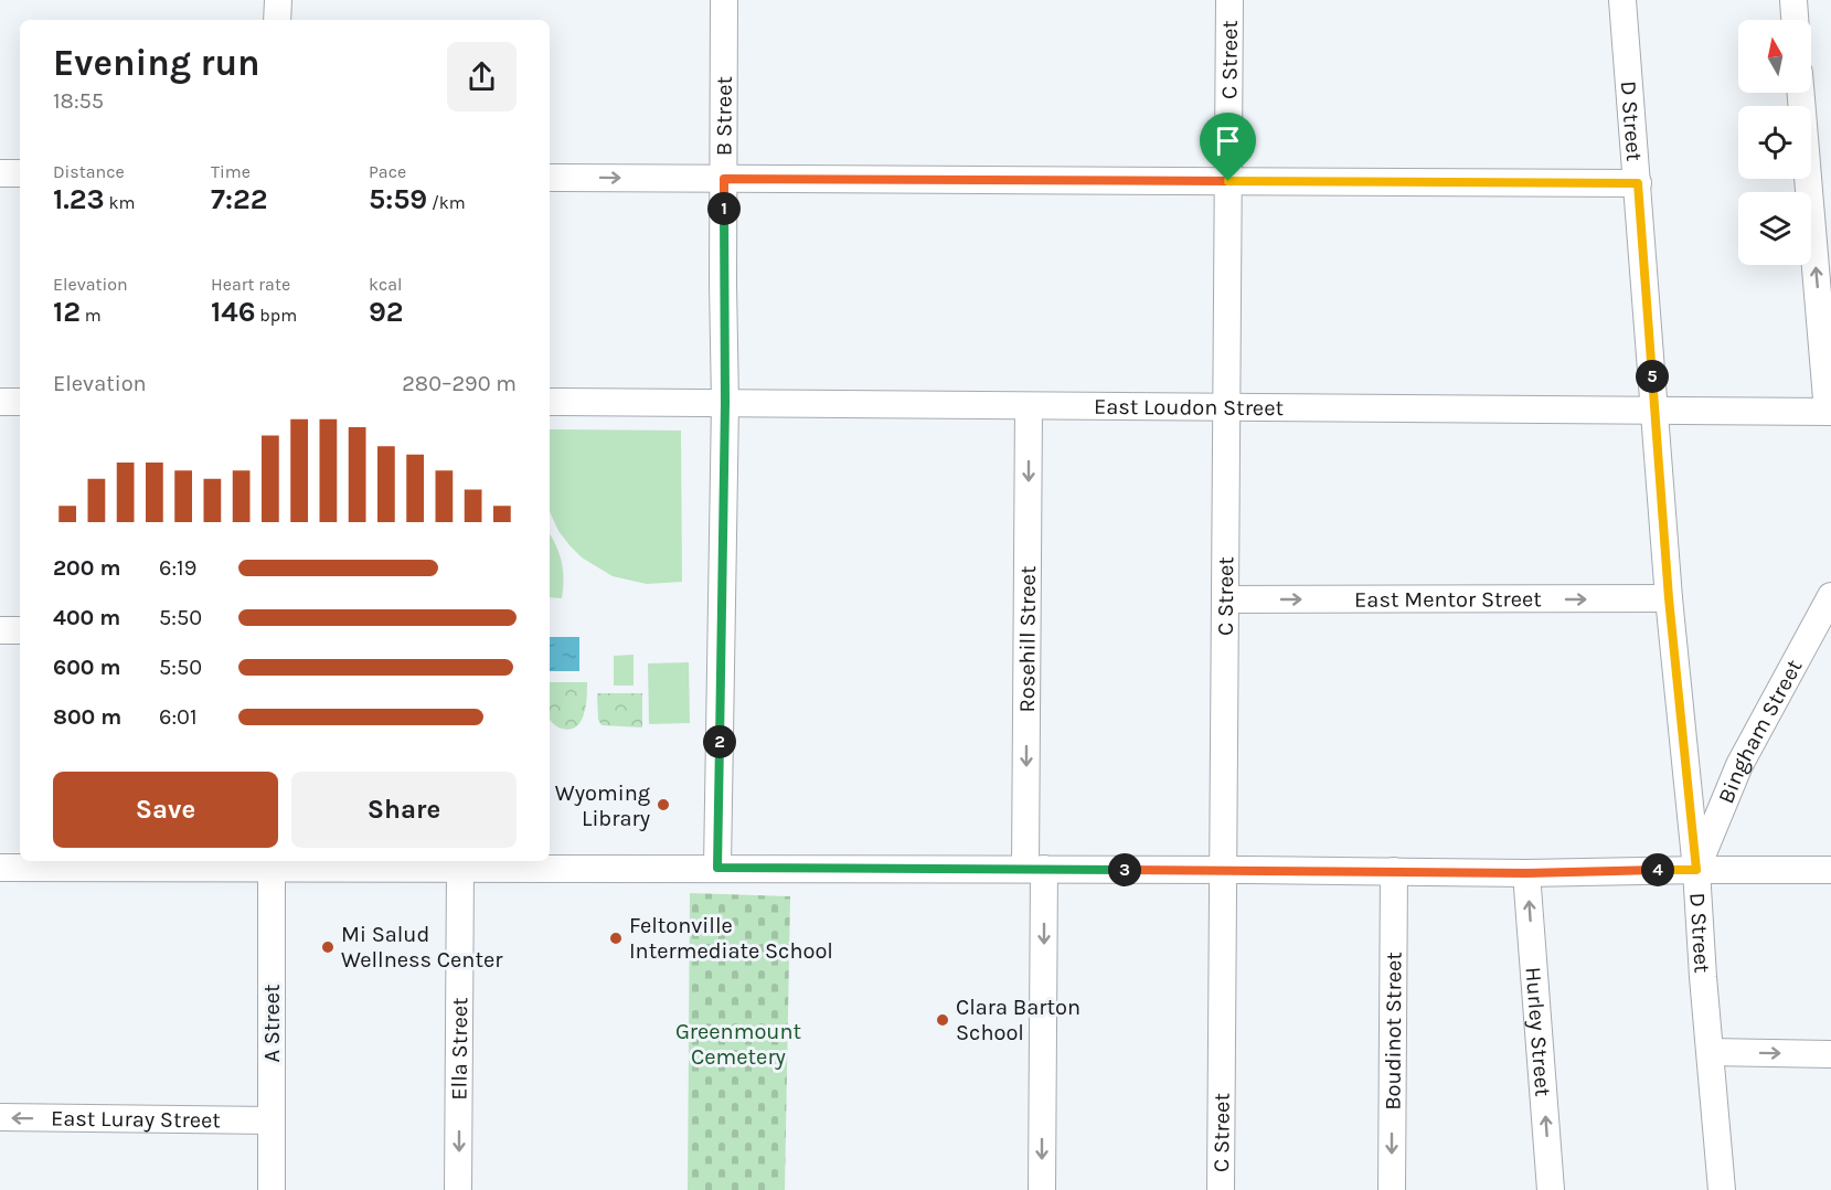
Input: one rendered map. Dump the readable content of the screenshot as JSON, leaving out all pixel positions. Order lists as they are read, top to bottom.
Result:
{
  "streets": {
    "street": [
      "C Street",
      "B Street",
      "D Street",
      "East Loudon Street",
      "East Mentor Street",
      "Rosehill Street",
      "Bingham Street",
      "A Street",
      "Boudinot Street",
      "Hurley Street",
      "Ella Street",
      "East Luray Street"
    ]
  },
  "crossings": [
    ["C Street", "East Loudon Street"],
    ["C Street", "East Mentor Street"],
    ["B Street", "East Loudon Street"],
    ["D Street", "East Loudon Street"],
    ["D Street", "East Mentor Street"],
    ["D Street", "Bingham Street"],
    ["East Loudon Street", "Rosehill Street"],
    ["A Street", "East Luray Street"]
  ],
  "one_way": [
    "East Mentor Street",
    "Rosehill Street",
    "Boudinot Street",
    "Hurley Street",
    "Ella Street",
    "East Luray Street"
  ],
  "parks": ["Greenmount Cemetery"],
  "places": [
    "Wyoming Library",
    "Feltonville Intermediate School",
    "Mi Salud Wellness Center",
    "Clara Barton School"
  ],
  "north": "top",
  "page": {
    "heading": ["Evening run", "18:55"],
    "stats": [
      ["Distance", "1.23 km"],
      ["Time", "7:22"],
      ["Pace", "5:59 /km"],
      ["Elevation", "12 m"],
      ["Heart rate", "146 bpm"],
      ["kcal", "92"]
    ],
    "pins": [
      "1",
      "5",
      "2",
      "3",
      "4"
    ],
    "chart": ["Elevation", "280–290 m"],
    "list": [
      {
        "name": "200 m",
        "note": "6:19"
      },
      {
        "name": "400 m",
        "note": "5:50"
      },
      {
        "name": "600 m",
        "note": "5:50"
      },
      {
        "name": "800 m",
        "note": "6:01"
      }
    ],
    "buttons": ["Save", "Share"]
  }
}
